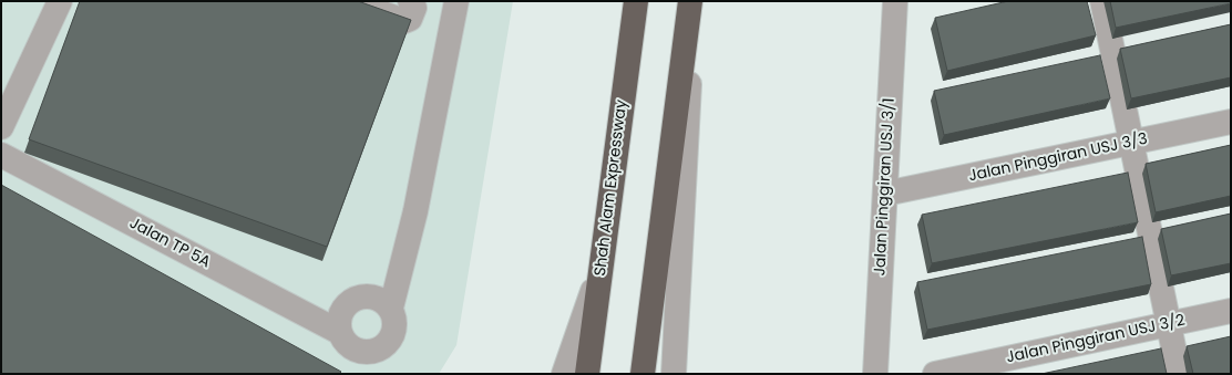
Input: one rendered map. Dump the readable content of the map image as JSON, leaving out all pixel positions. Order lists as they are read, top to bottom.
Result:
{
  "streets": {
    "highway": ["Shah Alam Expressway"],
    "street": [
      "Jalan Pinggiran USJ 3/3",
      "Jalan Pinggiran USJ 3/1",
      "Jalan TP 5A",
      "Jalan Pinggiran USJ 3/2"
    ]
  },
  "crossings": [
    ["Jalan Pinggiran USJ 3/3", "Jalan Pinggiran USJ 3/1"]
  ]
}
